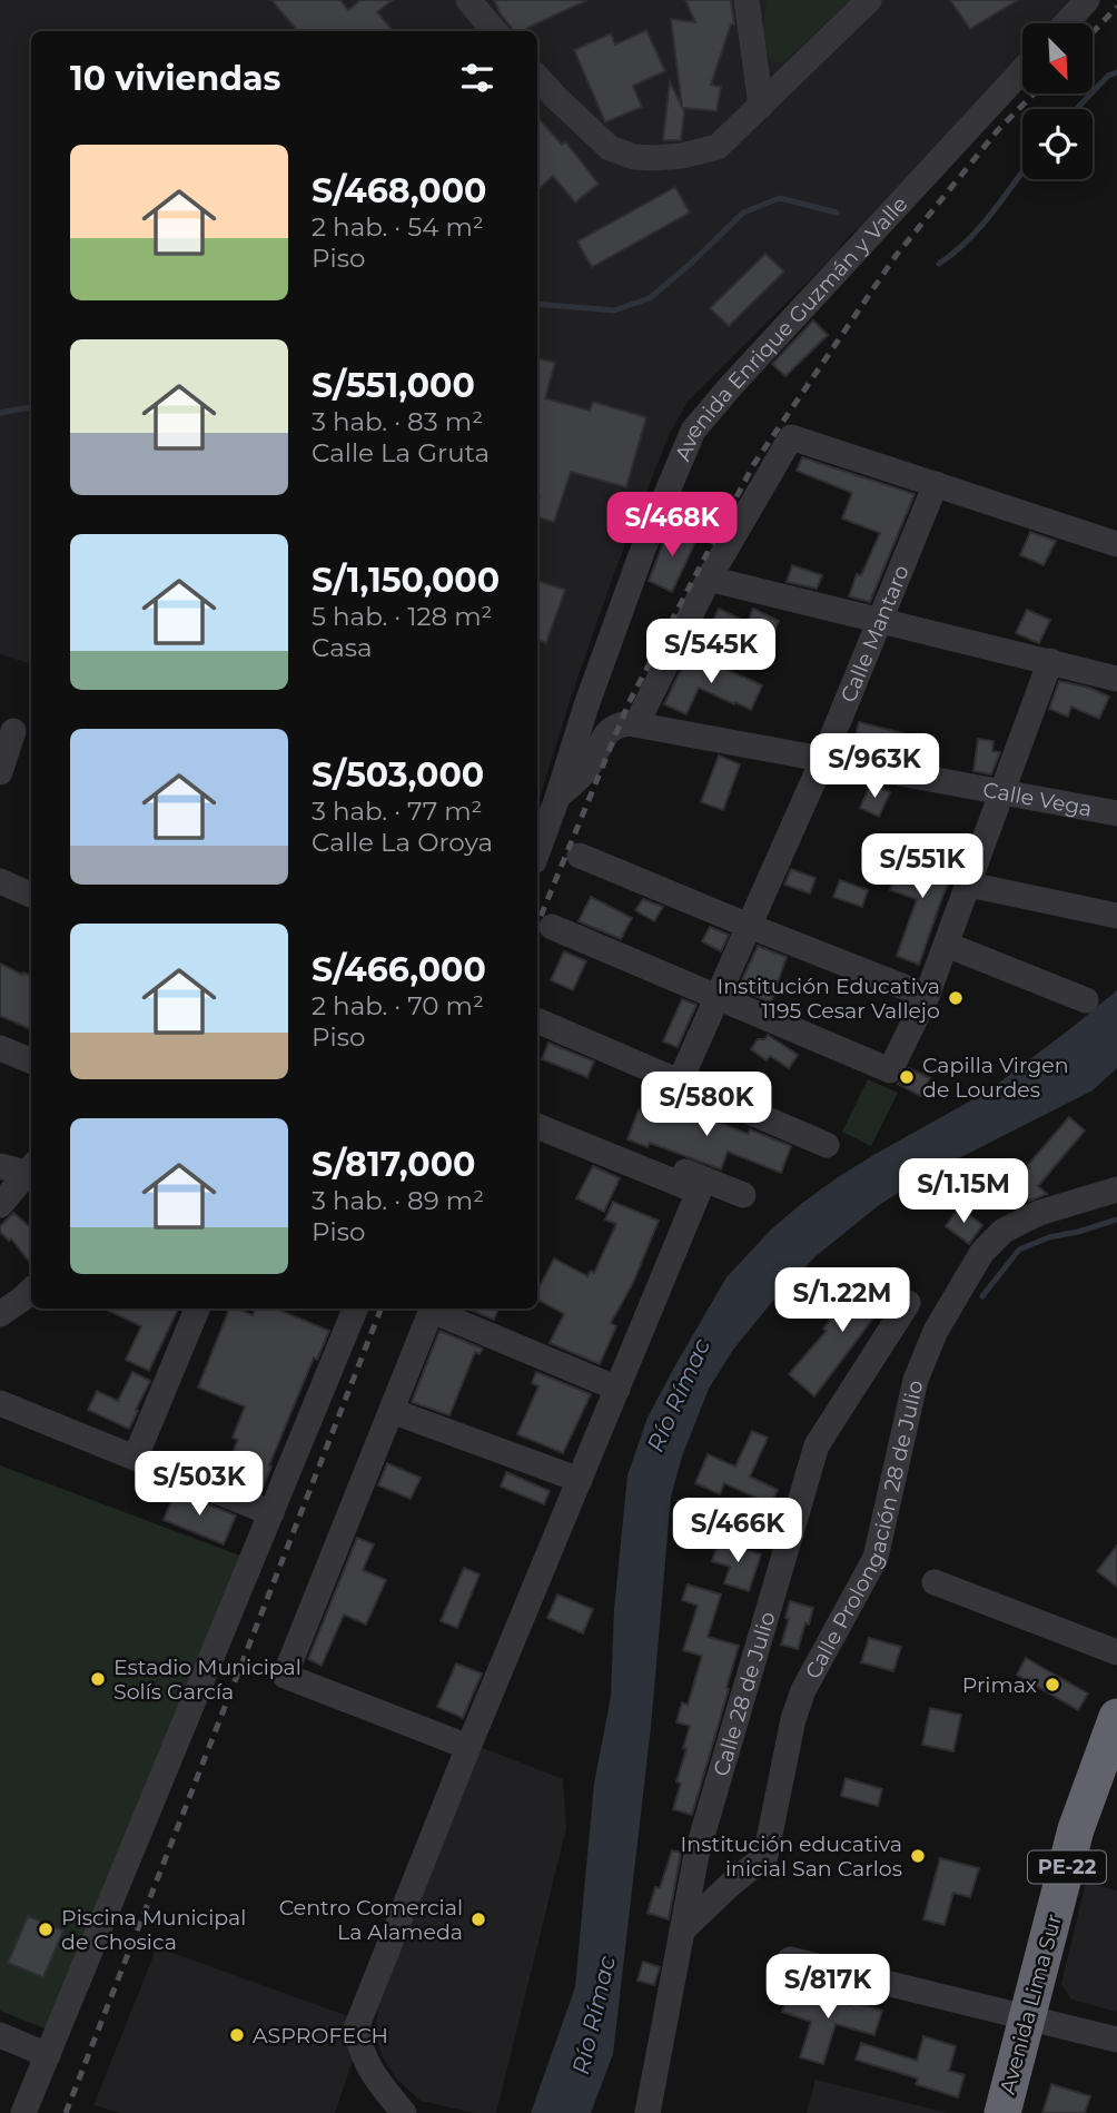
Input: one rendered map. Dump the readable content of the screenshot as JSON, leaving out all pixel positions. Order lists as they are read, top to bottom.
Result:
{
  "streets": {
    "highway": ["PE-22", "Avenida Lima Sur"],
    "street": [
      "Avenida Enrique Guzmán y Valle",
      "Calle Mantaro",
      "Calle Vega",
      "Calle Prolongación 28 de Julio",
      "Calle 28 de Julio"
    ]
  },
  "crossings": [
    ["Calle Mantaro", "Calle Vega"],
    ["Calle Prolongación 28 de Julio", "Calle 28 de Julio"]
  ],
  "water": ["Río Rímac"],
  "places": [
    "Institución Educativa 1195 Cesar Vallejo",
    "Capilla Virgen de Lourdes",
    "Estadio Municipal Solís García",
    "Primax",
    "Institución educativa inicial San Carlos",
    "Centro Comercial La Alameda",
    "Piscina Municipal de Chosica",
    "ASPROFECH"
  ],
  "north": "bottom right",
  "page": {
    "heading": "10 viviendas",
    "list": [
      {
        "name": "S/468,000",
        "note": "2 hab. · 54 m² · Piso"
      },
      {
        "name": "S/551,000",
        "note": "3 hab. · 83 m² · Calle La Gruta"
      },
      {
        "name": "S/1,150,000",
        "note": "5 hab. · 128 m² · Casa"
      },
      {
        "name": "S/503,000",
        "note": "3 hab. · 77 m² · Calle La Oroya"
      },
      {
        "name": "S/466,000",
        "note": "2 hab. · 70 m² · Piso"
      },
      {
        "name": "S/817,000",
        "note": "3 hab. · 89 m² · Piso"
      }
    ],
    "price": [
      "S/468K",
      "S/545K",
      "S/963K",
      "S/551K",
      "S/580K",
      "S/1.15M",
      "S/1.22M",
      "S/503K",
      "S/466K",
      "S/817K"
    ]
  }
}
